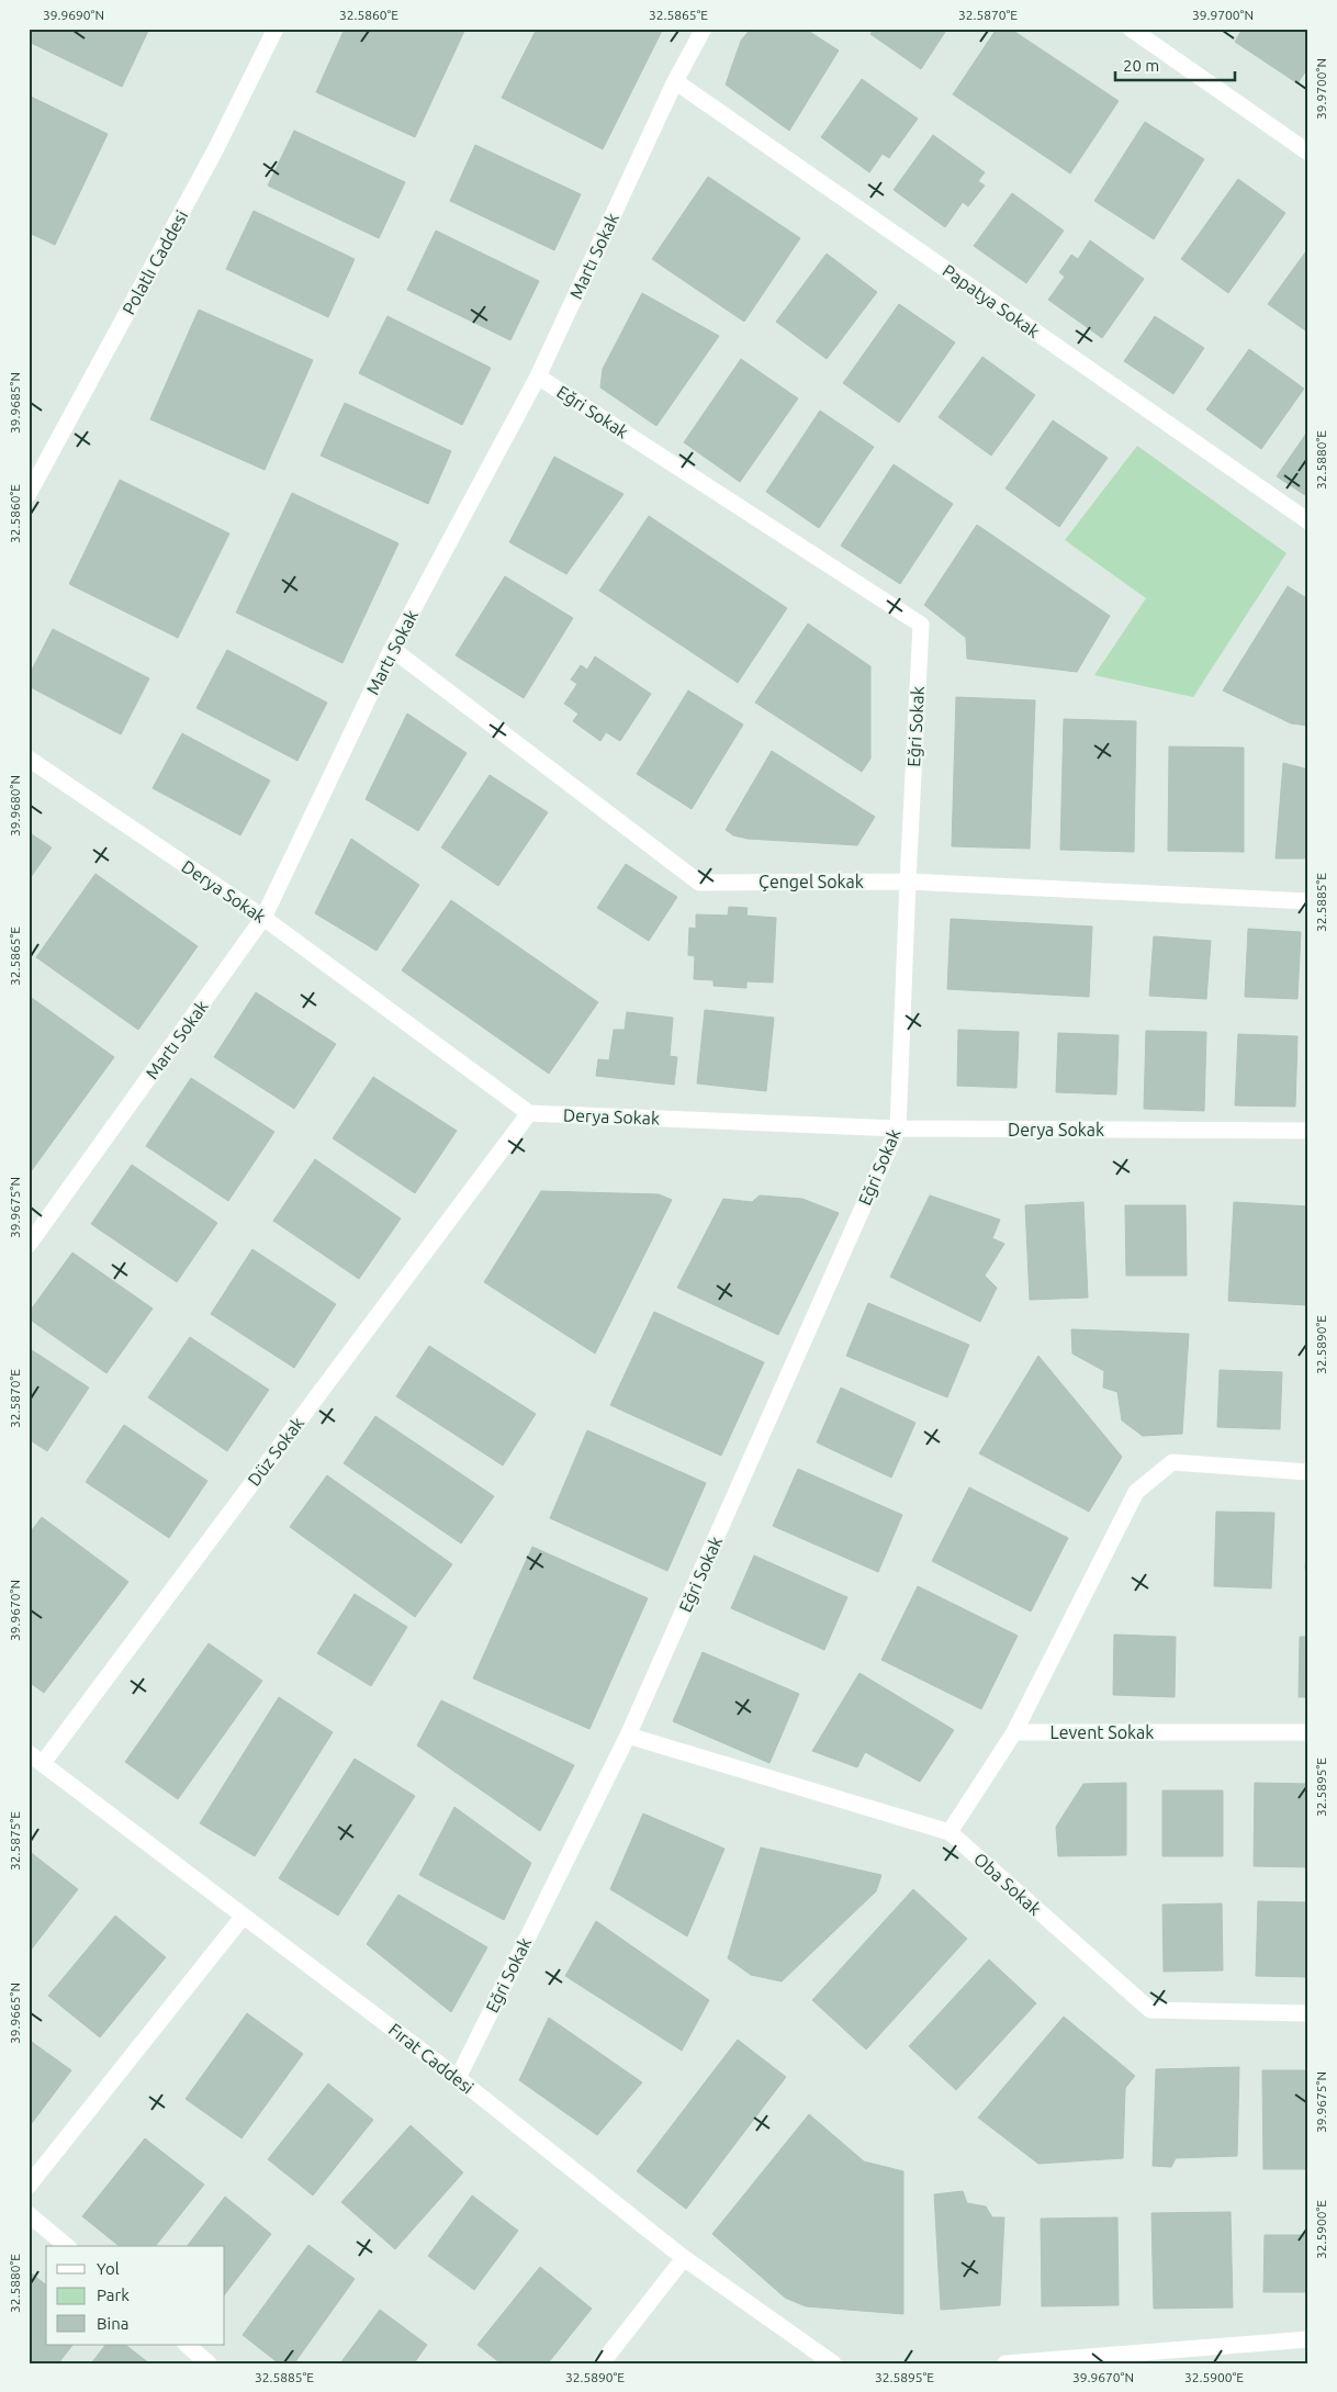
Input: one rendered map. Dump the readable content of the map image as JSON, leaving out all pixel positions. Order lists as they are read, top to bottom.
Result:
{
  "streets": {
    "street": [
      "Martı Sokak",
      "Polatlı Caddesi",
      "Papatya Sokak",
      "Eğri Sokak",
      "Çengel Sokak",
      "Derya Sokak",
      "Düz Sokak",
      "Levent Sokak",
      "Oba Sokak",
      "Fırat Caddesi"
    ]
  },
  "crossings": [
    ["Martı Sokak", "Papatya Sokak"],
    ["Martı Sokak", "Eğri Sokak"],
    ["Martı Sokak", "Çengel Sokak"],
    ["Martı Sokak", "Derya Sokak"],
    ["Eğri Sokak", "Çengel Sokak"],
    ["Eğri Sokak", "Derya Sokak"],
    ["Eğri Sokak", "Oba Sokak"],
    ["Eğri Sokak", "Fırat Caddesi"],
    ["Derya Sokak", "Düz Sokak"],
    ["Düz Sokak", "Fırat Caddesi"]
  ],
  "legend": ["Yol", "Park", "Bina"],
  "scale_bar": "20 m",
  "coordinates": [
    "39.9690°N",
    "32.5860°E",
    "32.5865°E",
    "32.5870°E",
    "39.9700°N",
    "39.9685°N",
    "32.5880°E",
    "39.9680°N",
    "32.5885°E",
    "39.9675°N",
    "32.5890°E",
    "39.9670°N",
    "32.5895°E",
    "32.5875°E",
    "39.9665°N",
    "32.5900°E"
  ]
}
